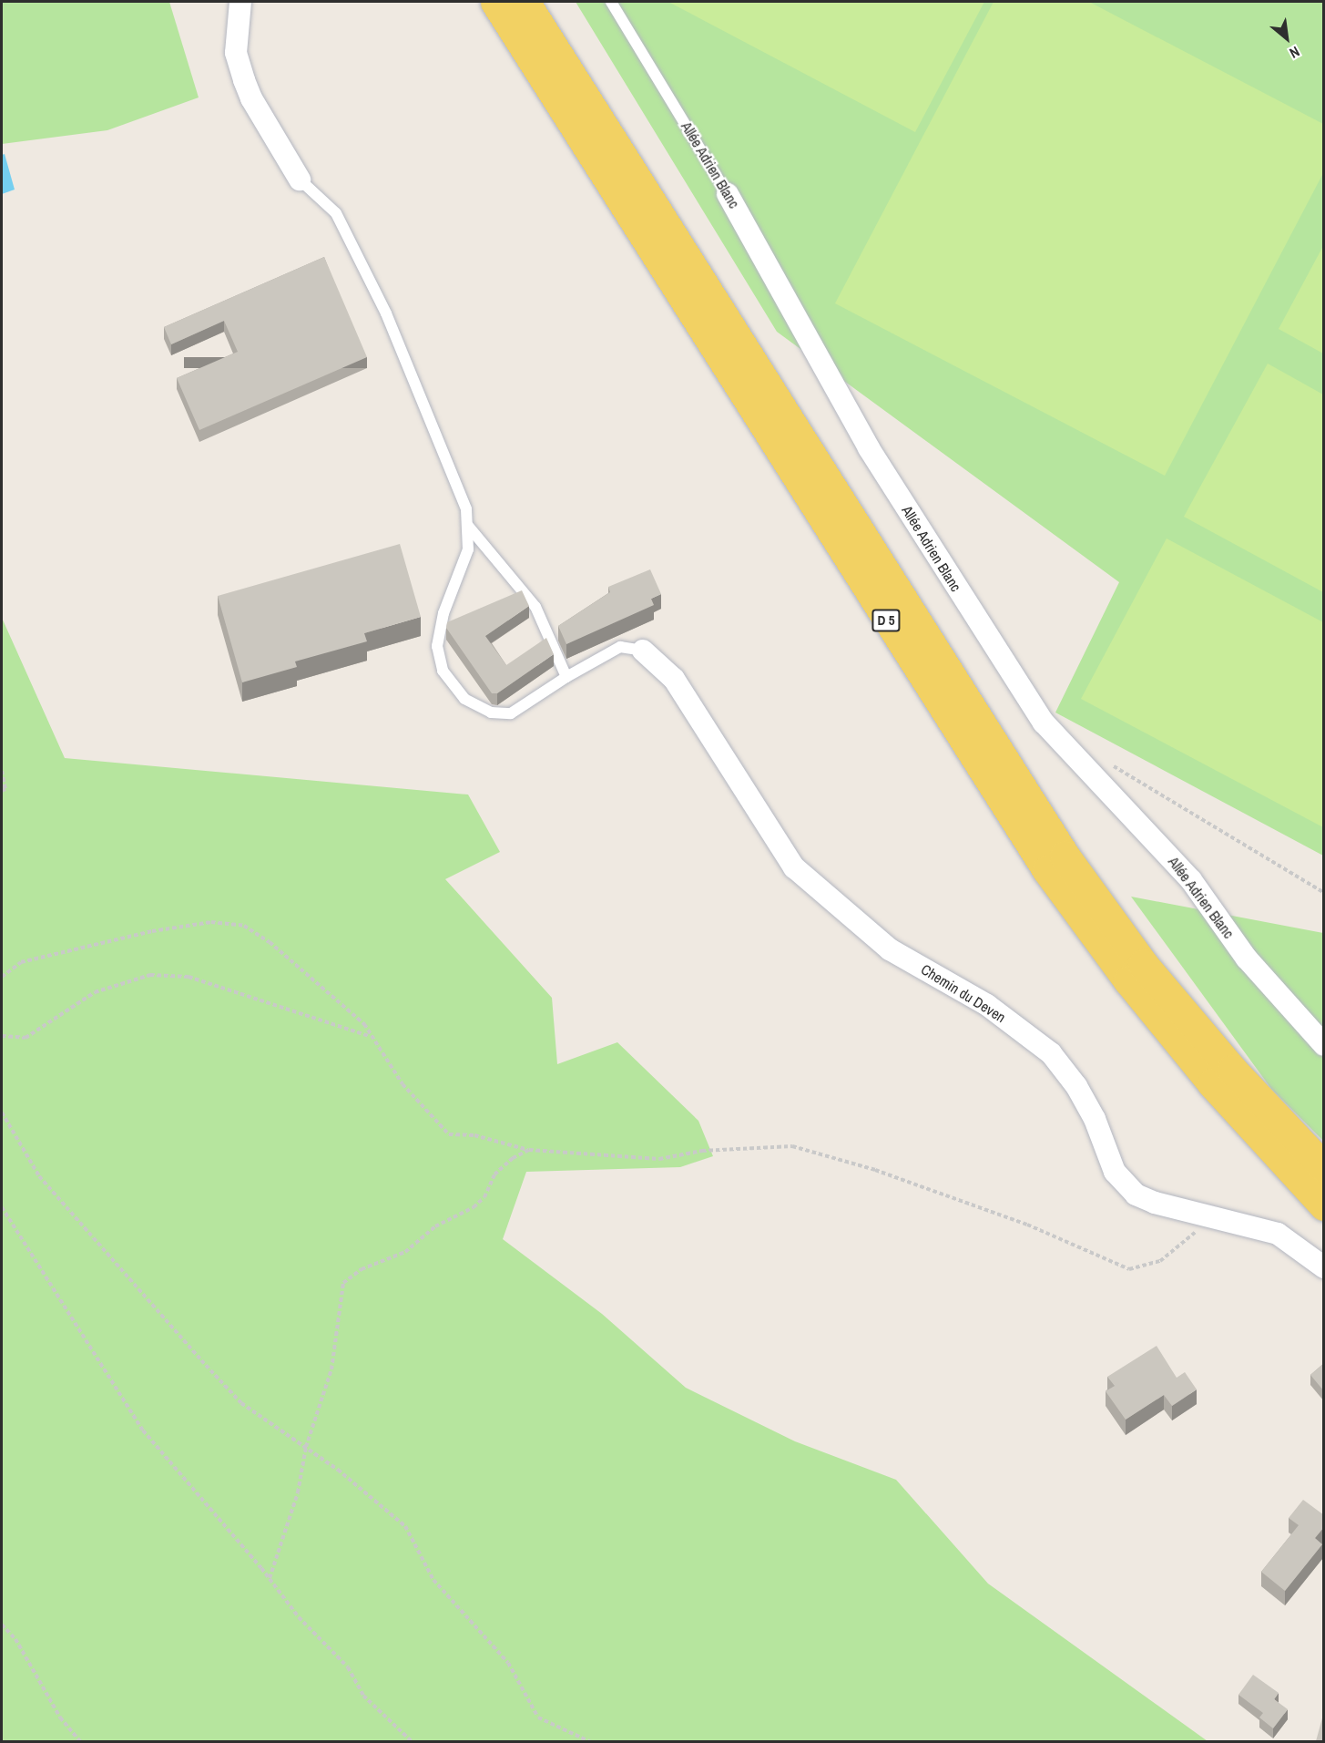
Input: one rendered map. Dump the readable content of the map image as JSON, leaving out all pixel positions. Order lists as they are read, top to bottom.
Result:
{
  "streets": {
    "main road": ["D 5"],
    "street": ["Allée Adrien Blanc", "Chemin du Deven"]
  },
  "north": "bottom right"
}
